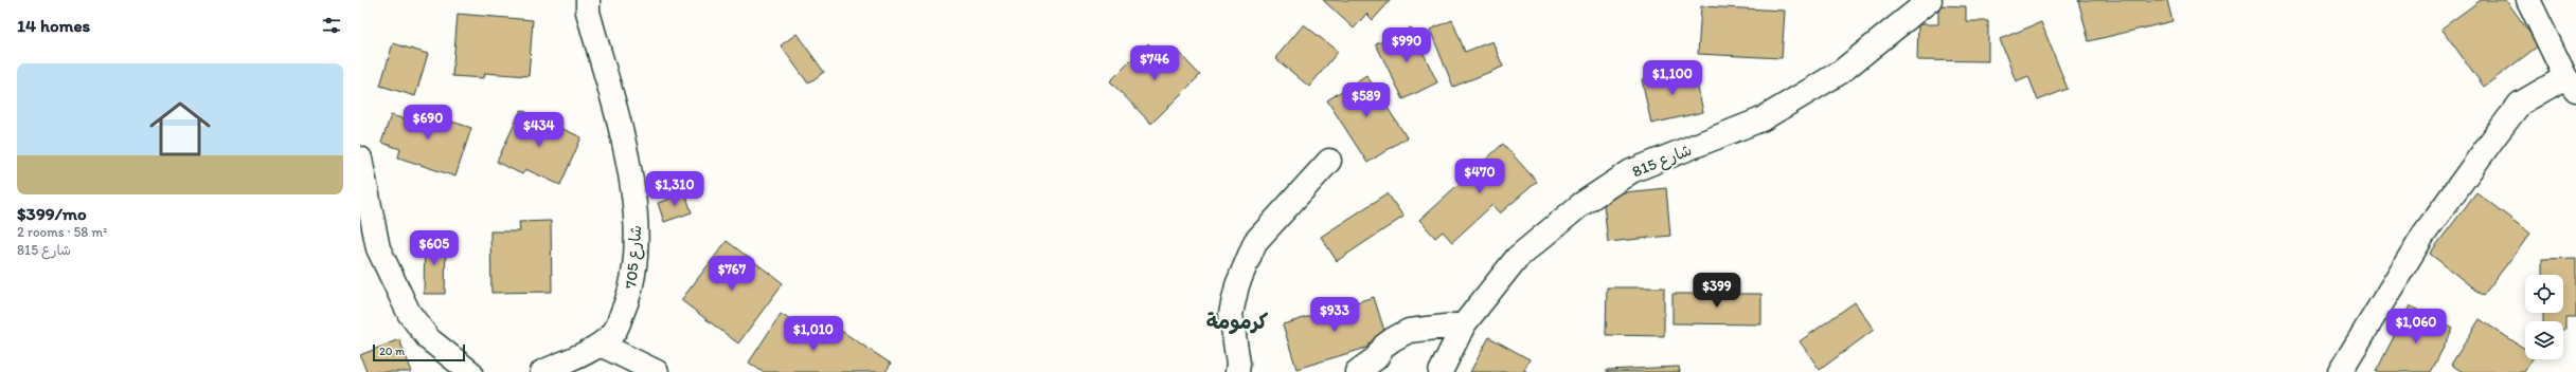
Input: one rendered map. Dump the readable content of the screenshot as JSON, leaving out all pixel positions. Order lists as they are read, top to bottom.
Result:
{
  "streets": {
    "street": ["شارع 815", "شارع 705"]
  },
  "districts": ["كرمومة"],
  "scale_bar": "20 m",
  "page": {
    "heading": "14 homes",
    "price": [
      "$990",
      "$746",
      "$1,100",
      "$589",
      "$690",
      "$434",
      "$470",
      "$1,310",
      "$605",
      "$767",
      "$399",
      "$933",
      "$1,060",
      "$1,010"
    ],
    "list": [
      {
        "name": "$399/mo",
        "note": "2 rooms · 58 m² · شارع 815"
      }
    ],
    "scale": "20 m"
  }
}
